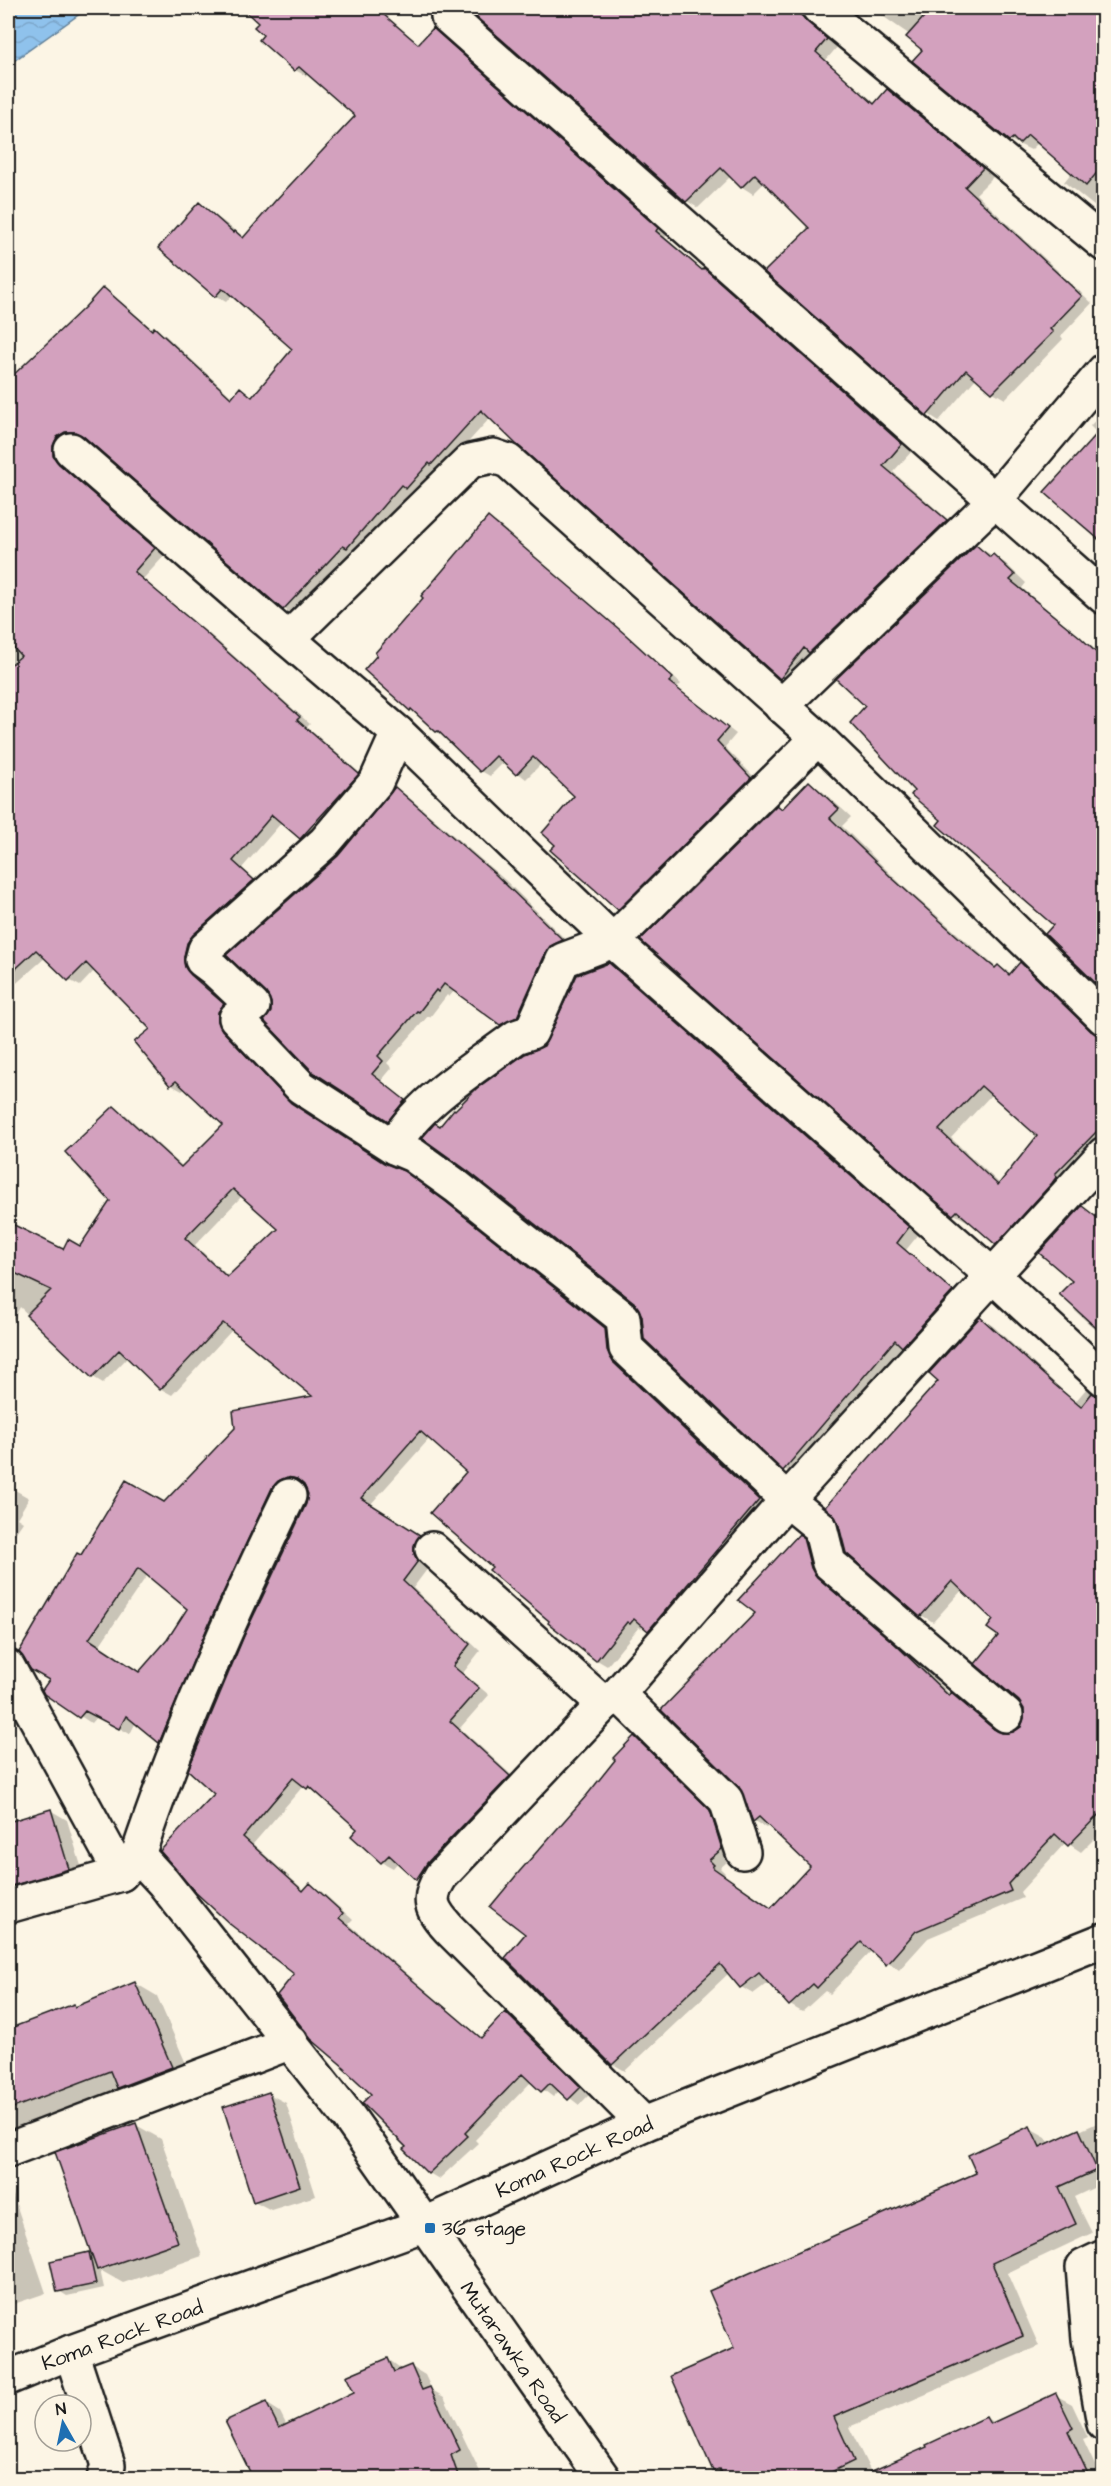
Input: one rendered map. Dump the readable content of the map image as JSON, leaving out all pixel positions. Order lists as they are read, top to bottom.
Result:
{
  "streets": {
    "street": ["Koma Rock Road", "Mutarawka Road"]
  },
  "crossings": [
    ["Koma Rock Road", "Mutarawka Road"]
  ],
  "places": {
    "transit": ["36 stage"]
  },
  "north": "top"
}
